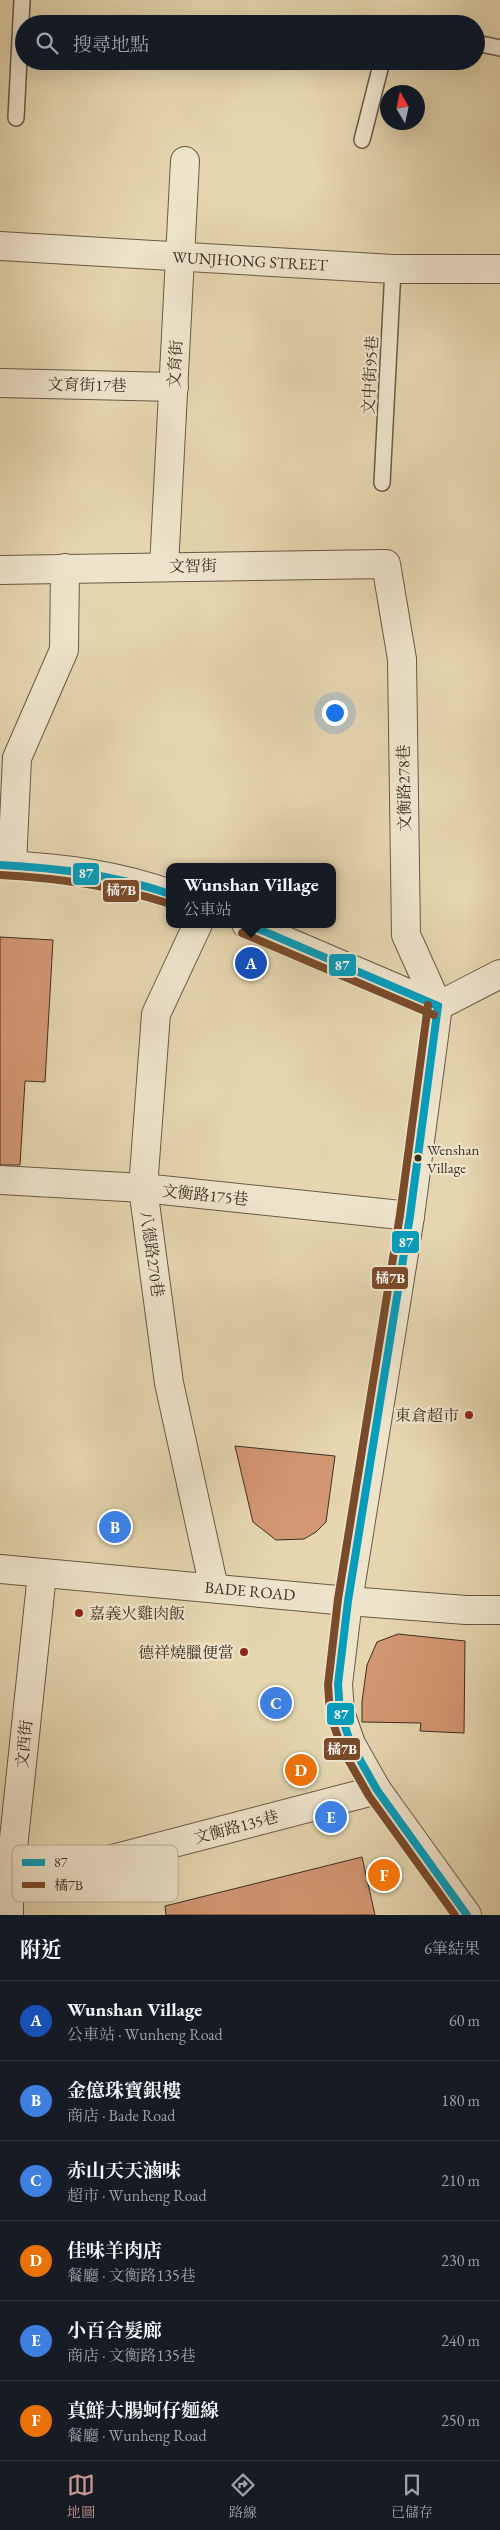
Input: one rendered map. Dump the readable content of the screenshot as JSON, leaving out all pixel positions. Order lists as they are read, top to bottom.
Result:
{
  "streets": {
    "street": [
      "WUNJHONG STREET",
      "文育街",
      "文育街17巷",
      "文智街",
      "文衡路278巷",
      "文衡路175巷",
      "八德路270巷",
      "BADE ROAD",
      "文西街",
      "文衡路135巷"
    ],
    "lane": ["文中街95巷"]
  },
  "crossings": [
    ["WUNJHONG STREET", "文育街"],
    ["WUNJHONG STREET", "文中街95巷"],
    ["文育街", "文育街17巷"],
    ["文育街", "文智街"],
    ["文智街", "文衡路278巷"],
    ["文衡路175巷", "八德路270巷"],
    ["八德路270巷", "BADE ROAD"],
    ["BADE ROAD", "文西街"]
  ],
  "places": [
    "Wenshan Village",
    "東倉超市",
    "嘉義火雞肉飯",
    "德祥燒臘便當"
  ],
  "lines": ["transit line 87", "transit line 橘7B"],
  "legend": ["87", "橘7B"],
  "north": "top",
  "page": {
    "search": "搜尋地點",
    "popup": ["Wunshan Village", "公車站"],
    "pins": [
      "A",
      "B",
      "C",
      "D",
      "E",
      "F"
    ],
    "heading": ["附近", "6筆結果"],
    "list": [
      {
        "mark": "A",
        "name": "Wunshan Village",
        "note": "公車站 · Wunheng Road",
        "value": "60 m"
      },
      {
        "mark": "B",
        "name": "金億珠寶銀樓",
        "note": "商店 · Bade Road",
        "value": "180 m"
      },
      {
        "mark": "C",
        "name": "赤山天天滷味",
        "note": "超市 · Wunheng Road",
        "value": "210 m"
      },
      {
        "mark": "D",
        "name": "佳味羊肉店",
        "note": "餐廳 · 文衡路135巷",
        "value": "230 m"
      },
      {
        "mark": "E",
        "name": "小百合髮廊",
        "note": "商店 · 文衡路135巷",
        "value": "240 m"
      },
      {
        "mark": "F",
        "name": "真鮮大腸蚵仔麵線",
        "note": "餐廳 · Wunheng Road",
        "value": "250 m"
      }
    ],
    "nav": ["地圖", "路線", "已儲存"]
  }
}
